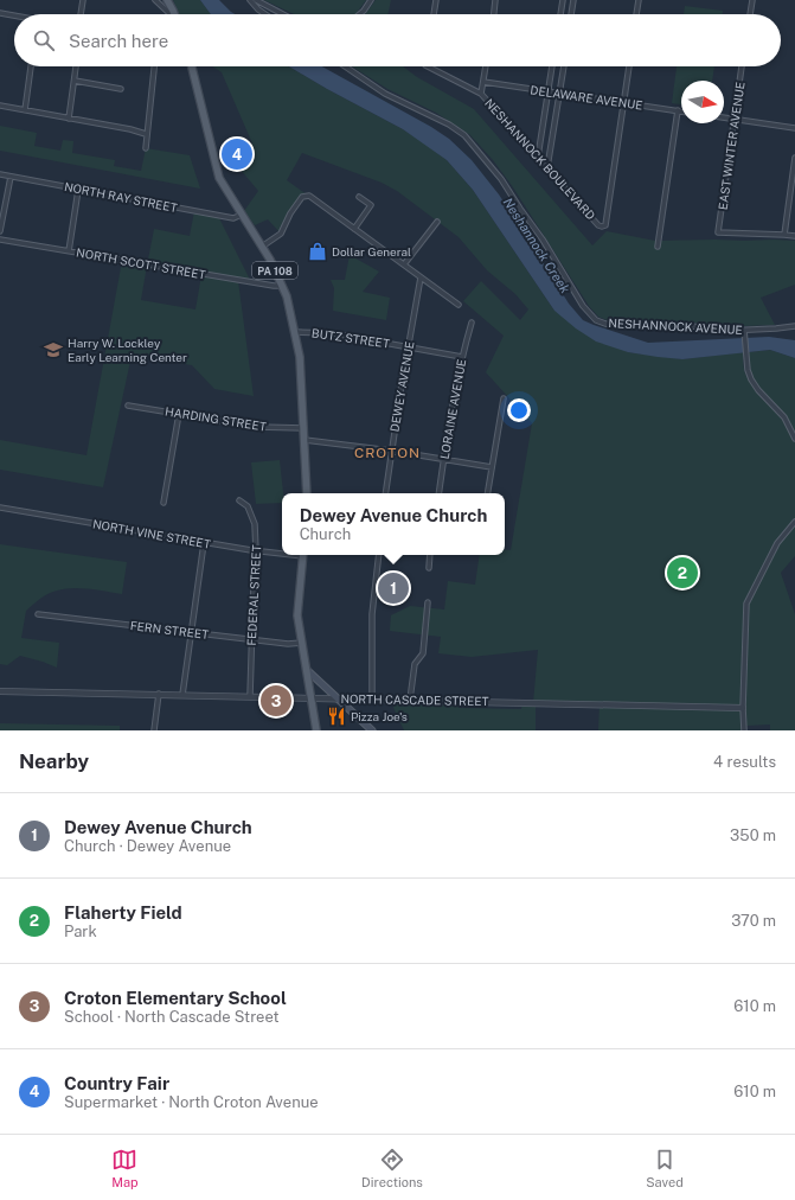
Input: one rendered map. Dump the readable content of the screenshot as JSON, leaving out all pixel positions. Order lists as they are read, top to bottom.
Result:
{
  "streets": {
    "main road": ["PA 108"],
    "street": [
      "DELAWARE AVENUE",
      "EAST WINTER AVENUE",
      "NESHANNOCK BOULEVARD",
      "NORTH RAY STREET",
      "NORTH SCOTT STREET",
      "NESHANNOCK AVENUE",
      "BUTZ STREET",
      "DEWEY AVENUE",
      "LORAINE AVENUE",
      "HARDING STREET",
      "NORTH VINE STREET",
      "FEDERAL STREET",
      "FERN STREET",
      "NORTH CASCADE STREET"
    ]
  },
  "crossings": [
    ["DELAWARE AVENUE", "NESHANNOCK BOULEVARD"],
    ["NORTH RAY STREET", "PA 108"],
    ["NORTH SCOTT STREET", "PA 108"],
    ["PA 108", "BUTZ STREET"],
    ["PA 108", "HARDING STREET"],
    ["BUTZ STREET", "DEWEY AVENUE"],
    ["BUTZ STREET", "LORAINE AVENUE"],
    ["NORTH VINE STREET", "FEDERAL STREET"],
    ["FEDERAL STREET", "FERN STREET"],
    ["FEDERAL STREET", "NORTH CASCADE STREET"]
  ],
  "districts": ["CROTON"],
  "water": ["Neshannock Creek"],
  "places": {
    "shop": ["Dollar General"],
    "school or university": ["Harry W. Lockley Early Learning Center"],
    "restaurant": ["Pizza Joe's"]
  },
  "north": "right",
  "page": {
    "search": "Search here",
    "pins": [
      "4",
      "2",
      "1",
      "3"
    ],
    "popup": ["Dewey Avenue Church", "Church"],
    "heading": ["Nearby", "4 results"],
    "list": [
      {
        "mark": "1",
        "name": "Dewey Avenue Church",
        "note": "Church · Dewey Avenue",
        "value": "350 m"
      },
      {
        "mark": "2",
        "name": "Flaherty Field",
        "note": "Park",
        "value": "370 m"
      },
      {
        "mark": "3",
        "name": "Croton Elementary School",
        "note": "School · North Cascade Street",
        "value": "610 m"
      },
      {
        "mark": "4",
        "name": "Country Fair",
        "note": "Supermarket · North Croton Avenue",
        "value": "610 m"
      }
    ],
    "nav": ["Map", "Directions", "Saved"]
  }
}
